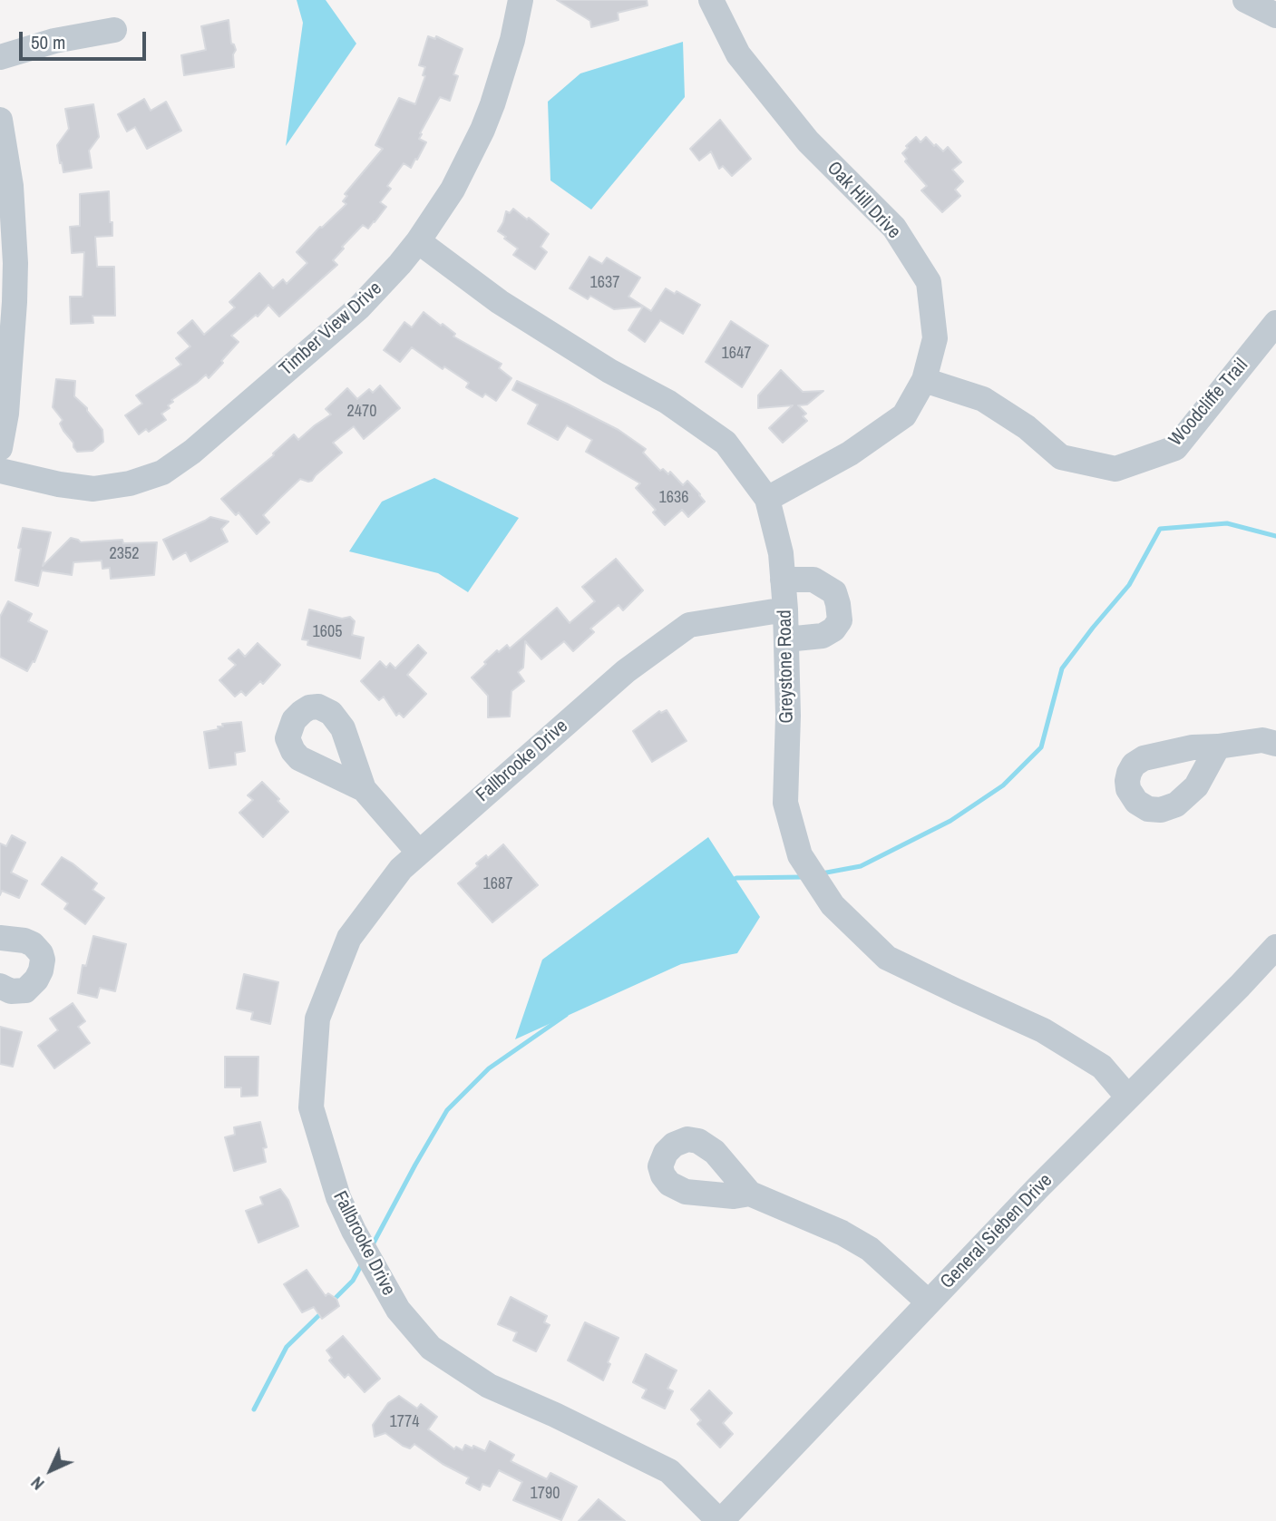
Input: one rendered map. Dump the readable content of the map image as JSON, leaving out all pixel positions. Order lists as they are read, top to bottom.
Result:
{
  "streets": {
    "street": [
      "Oak Hill Drive",
      "Timber View Drive",
      "Woodcliffe Trail",
      "Greystone Road",
      "Fallbrooke Drive",
      "General Sieben Drive"
    ]
  },
  "crossings": [
    ["Oak Hill Drive", "Woodcliffe Trail"],
    ["Oak Hill Drive", "Greystone Road"],
    ["Timber View Drive", "Greystone Road"],
    ["Greystone Road", "Fallbrooke Drive"],
    ["Greystone Road", "General Sieben Drive"],
    ["Fallbrooke Drive", "General Sieben Drive"]
  ],
  "house_numbers": [
    "1637",
    "1647",
    "2470",
    "1636",
    "2352",
    "1605",
    "1687",
    "1774",
    "1790"
  ],
  "scale_bar": "50 m",
  "north": "bottom left"
}
